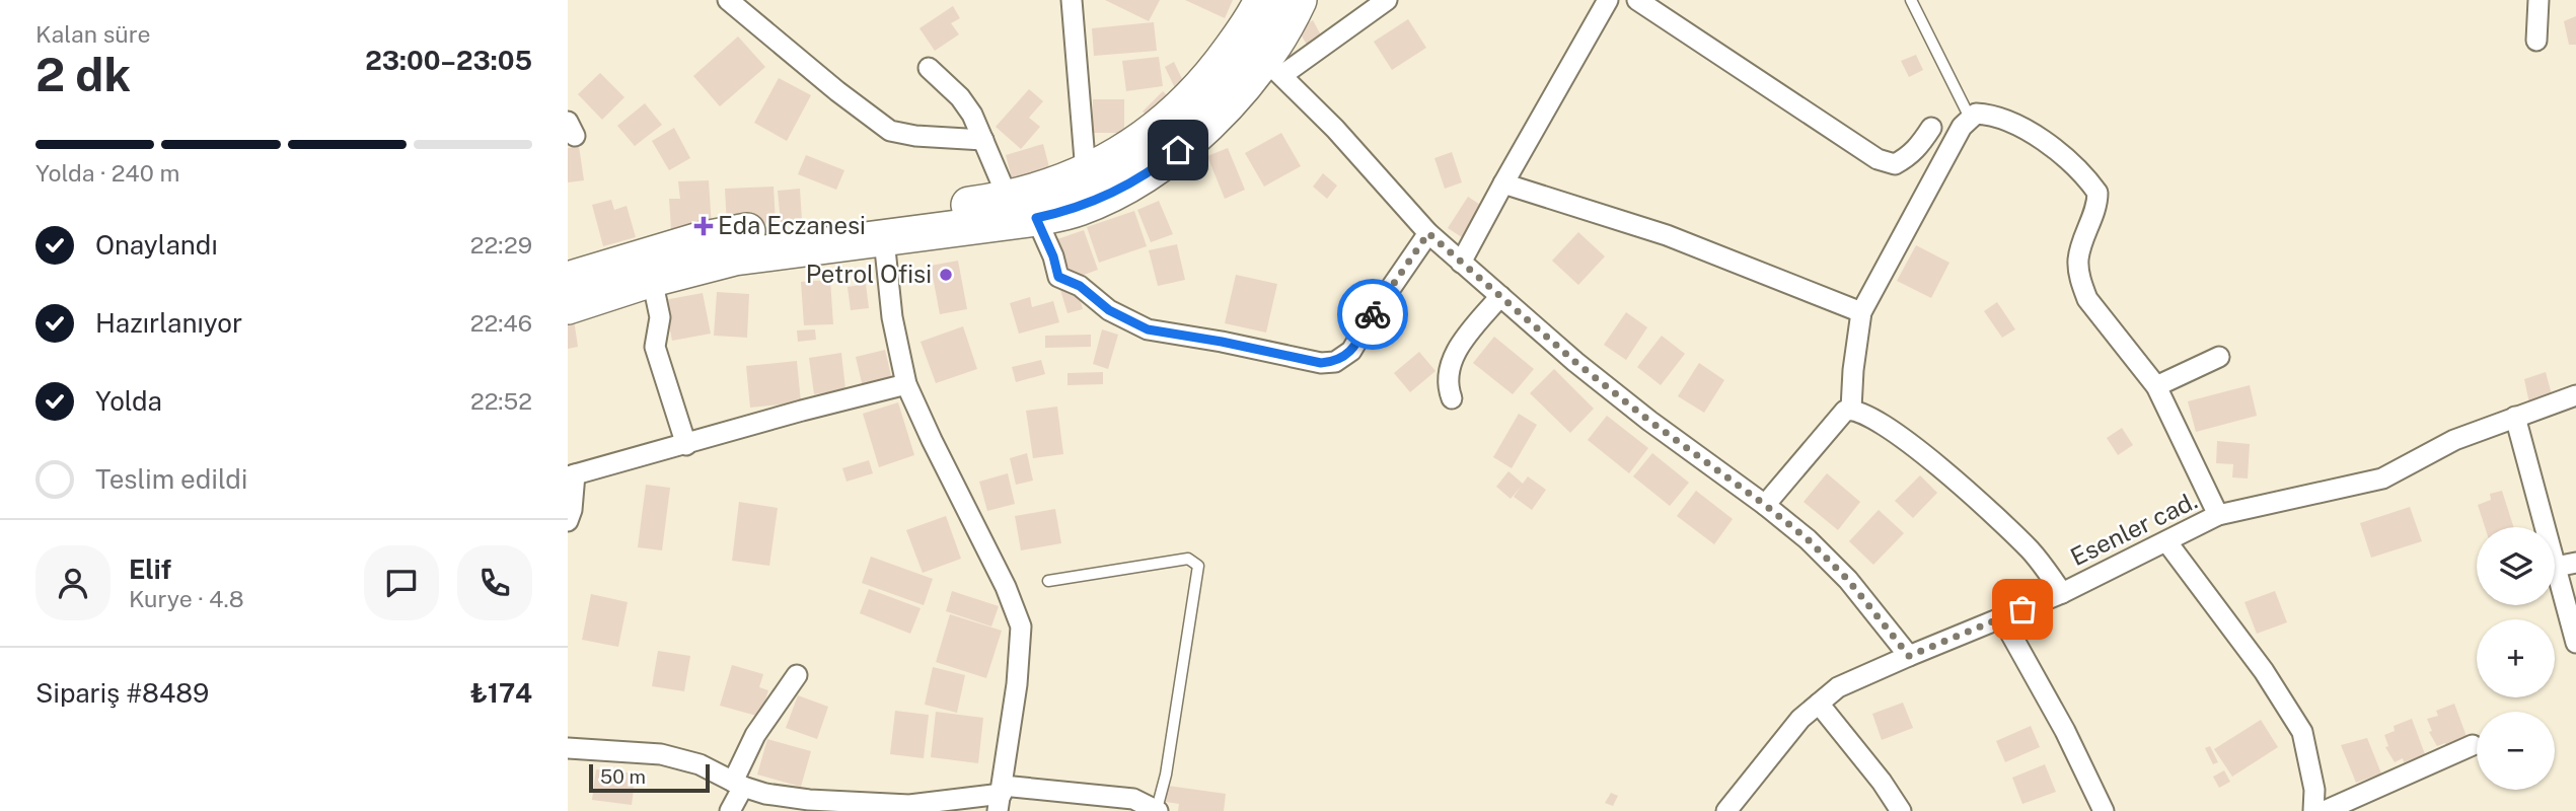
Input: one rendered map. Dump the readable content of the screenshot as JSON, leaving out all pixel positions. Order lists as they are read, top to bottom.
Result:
{
  "streets": {
    "street": ["Esenler cad."]
  },
  "places": {
    "health": ["Eda Eczanesi"],
    "other": ["Petrol Ofisi"]
  },
  "scale_bar": "50 m",
  "page": {
    "heading": ["2 dk", "Kalan süre", "23:00–23:05"],
    "panel": [
      "Elif",
      "Kurye · 4.8",
      "Sipariş #8489",
      "₺174"
    ],
    "bar": "Yolda · 240 m",
    "list": [
      ["Onaylandı", "22:29"],
      ["Hazırlanıyor", "22:46"],
      ["Yolda", "22:52"],
      "Teslim edildi"
    ],
    "map_buttons": ["+", "−"],
    "scale": "50 m"
  }
}
